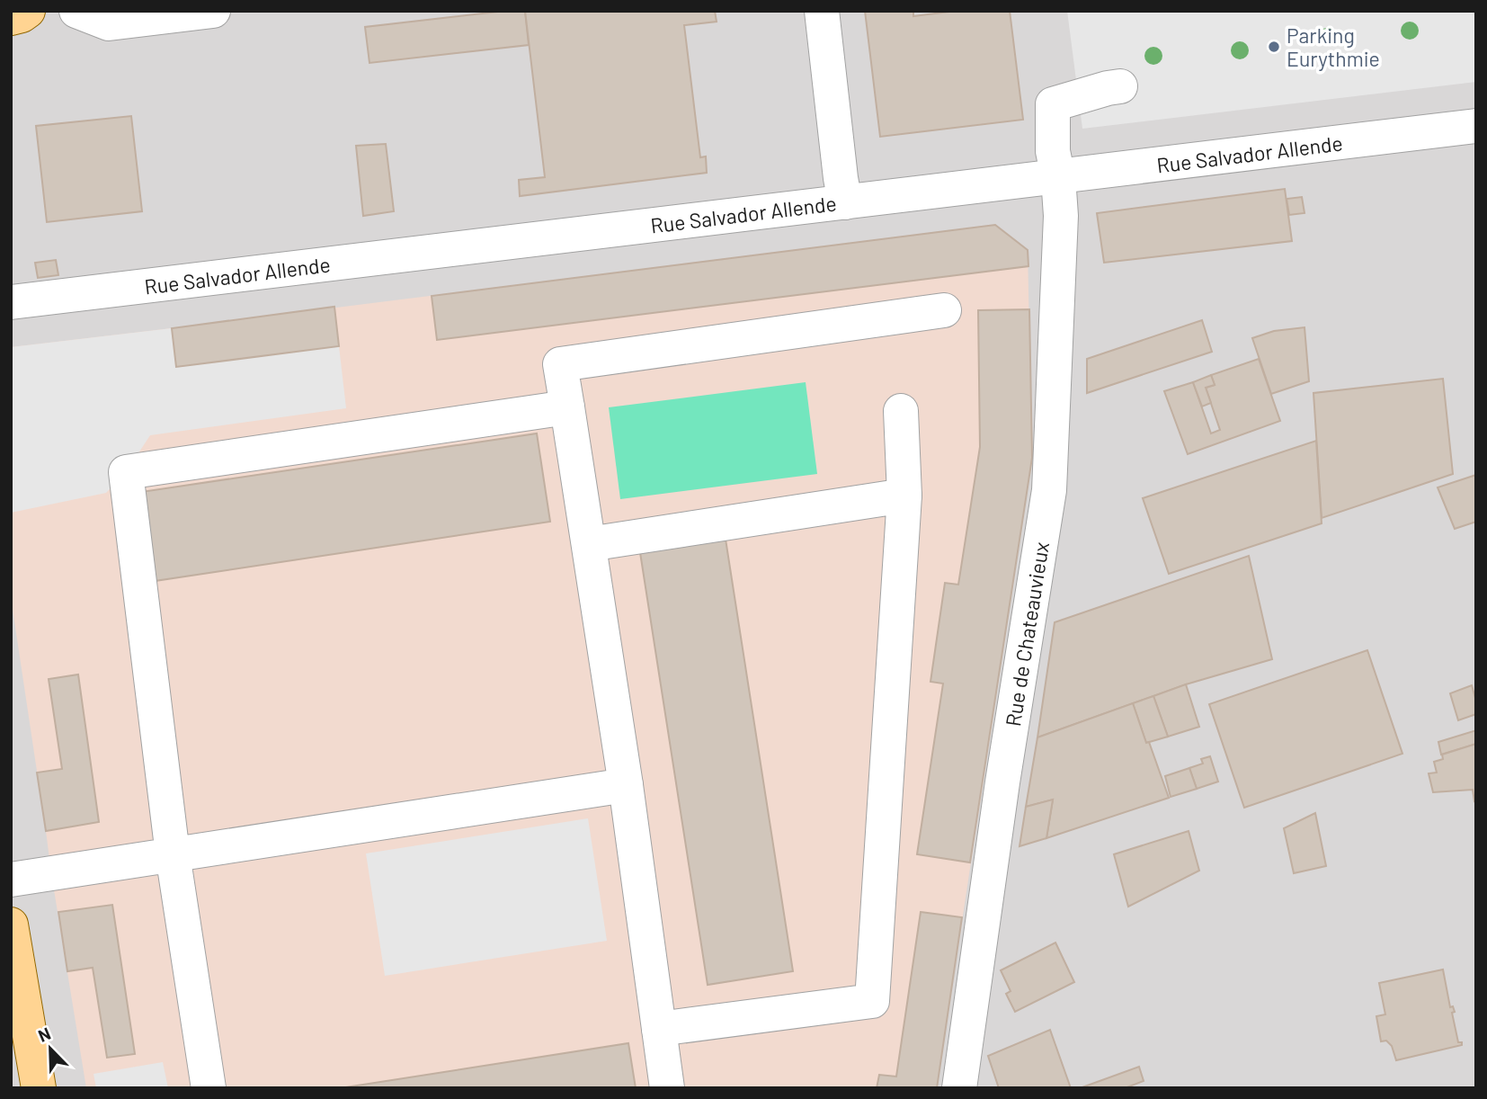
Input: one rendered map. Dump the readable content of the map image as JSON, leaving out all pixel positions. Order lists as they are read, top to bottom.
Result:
{
  "streets": {
    "street": ["Rue Salvador Allende", "Rue de Chateauvieux"]
  },
  "crossings": [
    ["Rue Salvador Allende", "Rue de Chateauvieux"]
  ],
  "places": ["Parking Eurythmie"],
  "north": "top left"
}
